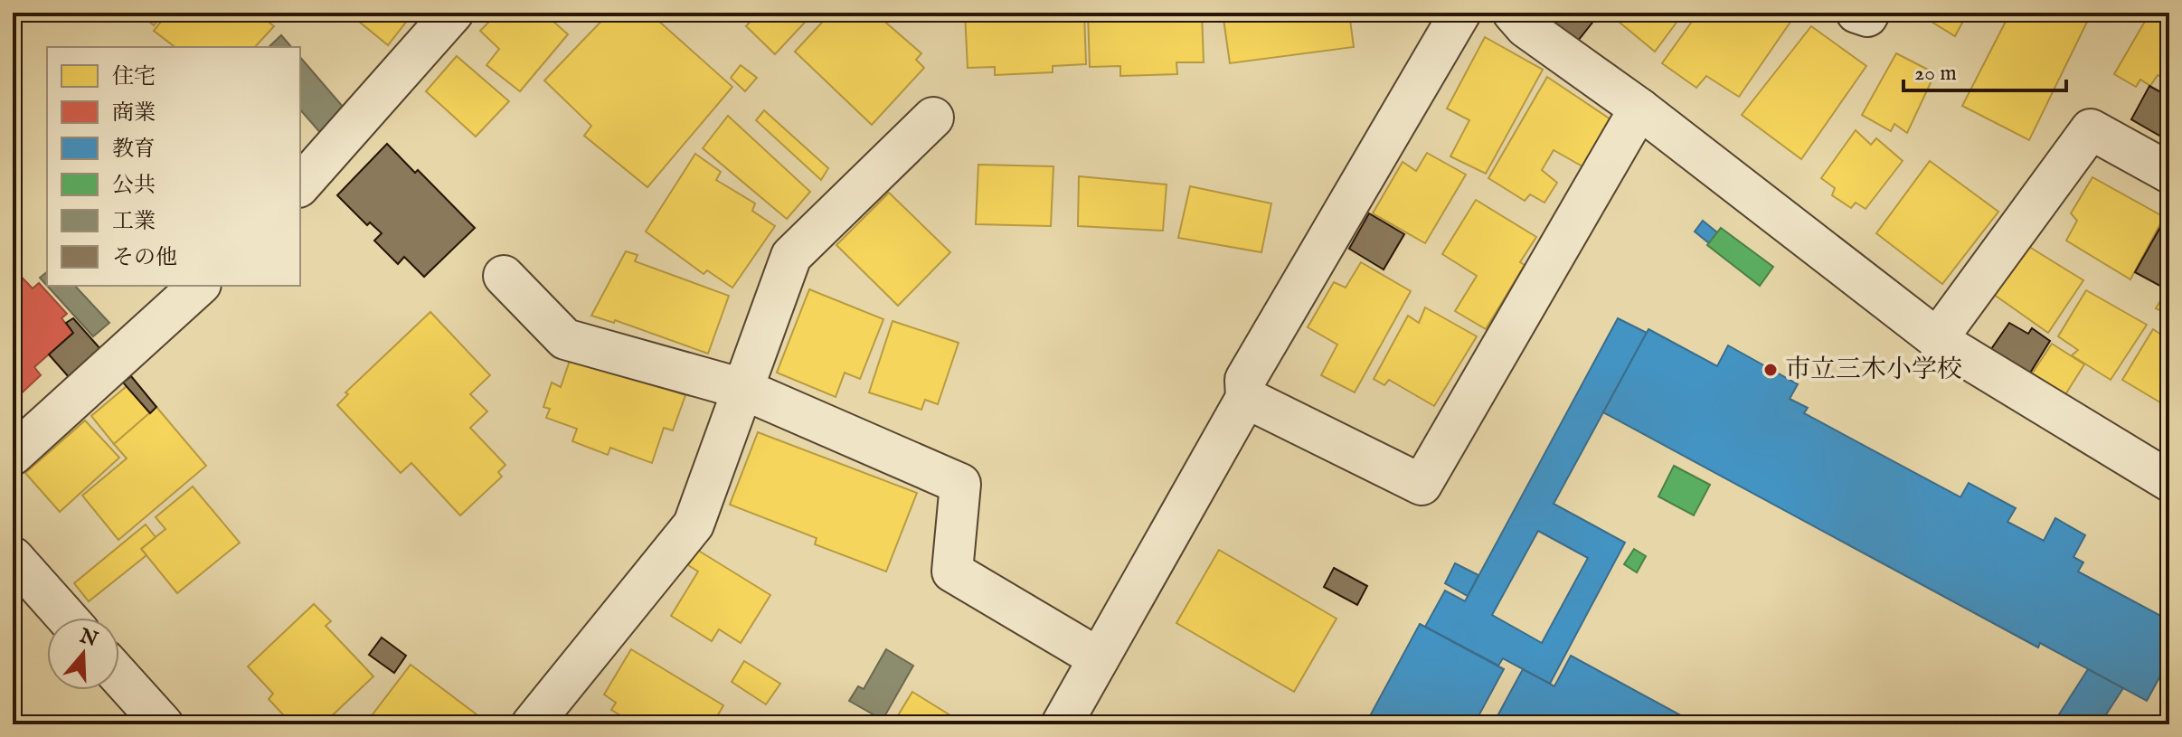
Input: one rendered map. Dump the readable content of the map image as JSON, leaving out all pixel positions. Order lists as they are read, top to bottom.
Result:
{
  "places": ["市立三木小学校"],
  "legend": [
    "住宅",
    "商業",
    "教育",
    "公共",
    "工業",
    "その他"
  ],
  "scale_bar": "20 m",
  "north": "top"
}
